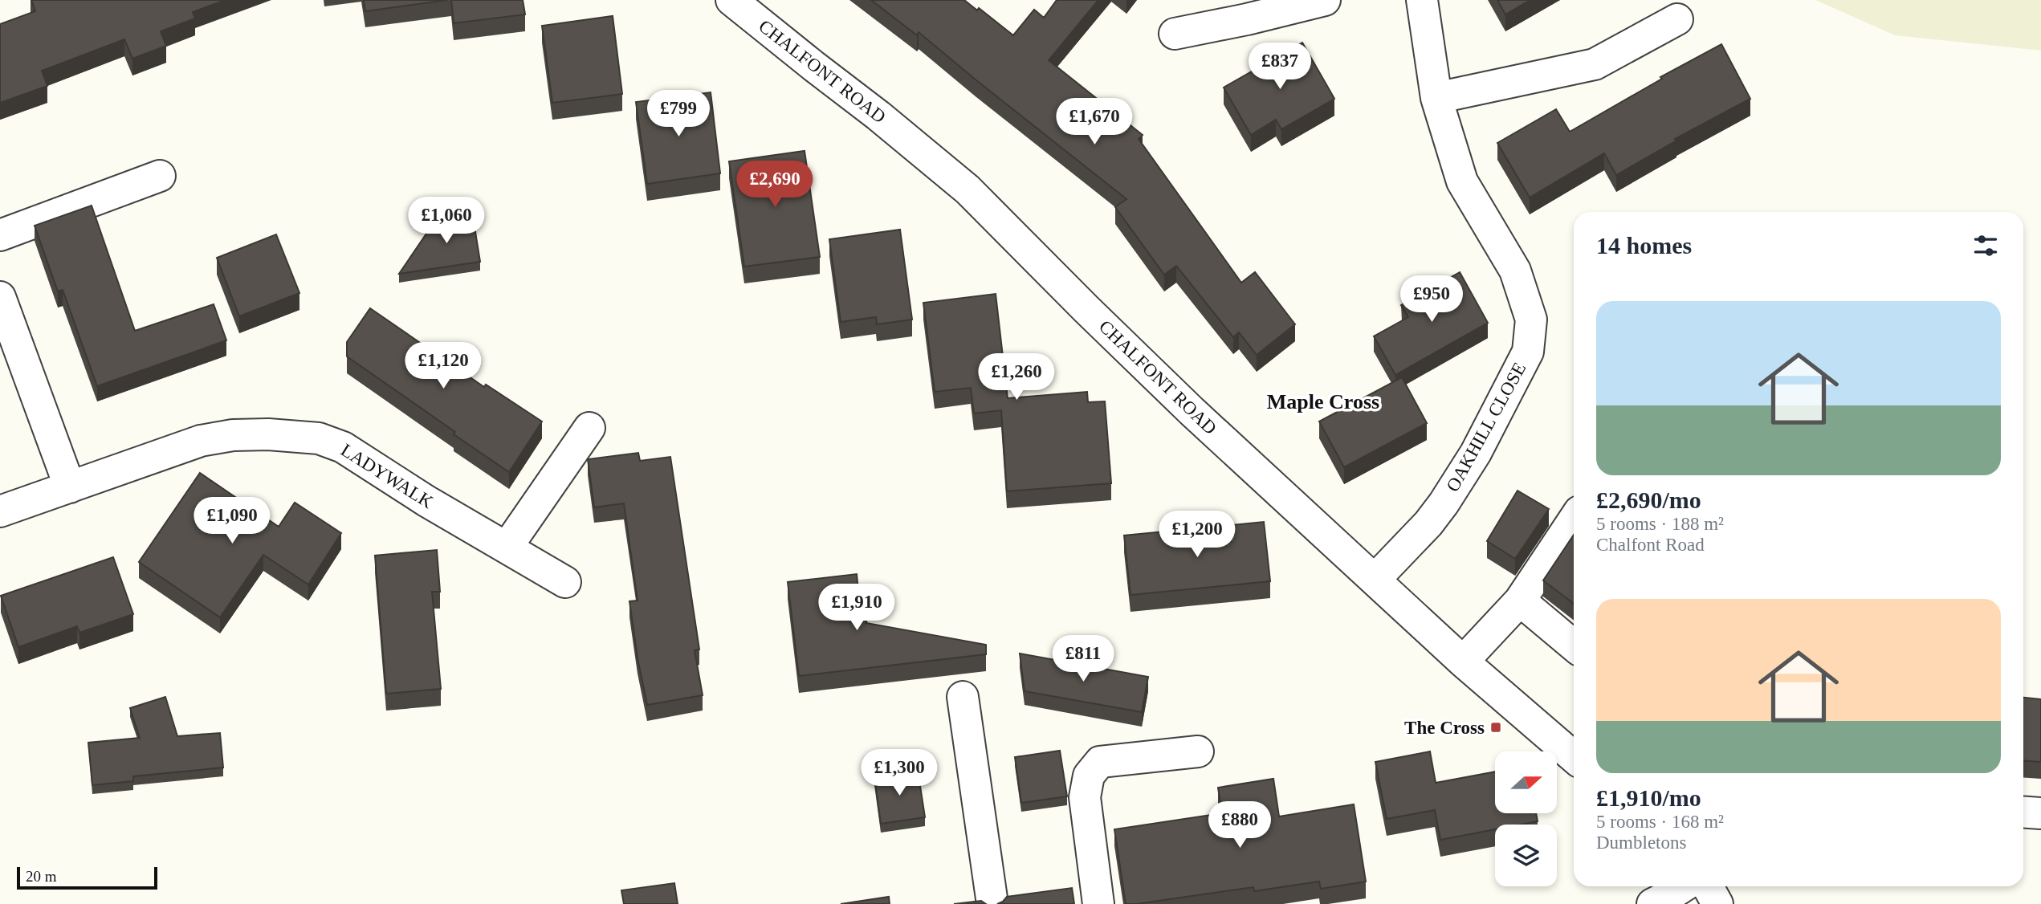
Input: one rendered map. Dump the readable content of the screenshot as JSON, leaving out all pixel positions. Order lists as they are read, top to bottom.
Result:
{
  "streets": {
    "street": ["CHALFONT ROAD", "OAKHILL CLOSE", "LADYWALK"]
  },
  "crossings": [
    ["CHALFONT ROAD", "OAKHILL CLOSE"]
  ],
  "districts": ["Maple Cross"],
  "places": {
    "transit": ["The Cross"]
  },
  "scale_bar": "20 m",
  "north": "right",
  "page": {
    "price": [
      "£837",
      "£799",
      "£1,670",
      "£2,690",
      "£1,060",
      "£950",
      "£1,120",
      "£1,260",
      "£1,090",
      "£1,200",
      "£1,910",
      "£811",
      "£1,300",
      "£880"
    ],
    "heading": "14 homes",
    "list": [
      {
        "name": "£2,690/mo",
        "note": "5 rooms · 188 m² · Chalfont Road"
      },
      {
        "name": "£1,910/mo",
        "note": "5 rooms · 168 m² · Dumbletons"
      }
    ],
    "scale": "20 m"
  }
}
